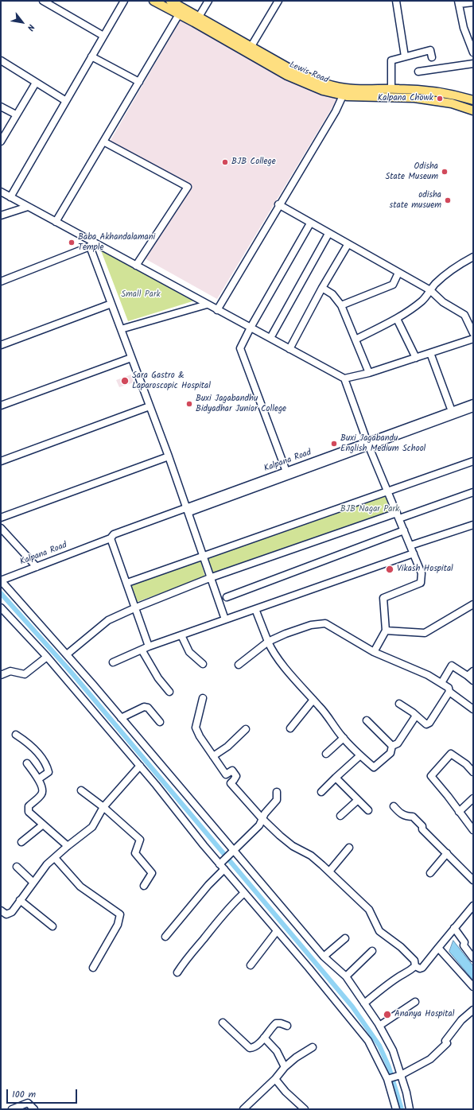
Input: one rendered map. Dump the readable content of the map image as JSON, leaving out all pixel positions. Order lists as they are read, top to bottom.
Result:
{
  "streets": {
    "main road": ["Lewis Road"],
    "street": ["Kalpana Road"]
  },
  "parks": ["Small Park", "BJB Nagar Park"],
  "places": [
    "Kalpana Chowk",
    "BJB College",
    "Odisha State Museum",
    "odisha state musuem",
    "Baba Akhandalamani Temple",
    "Sara Gastro & Laparoscopic Hospital",
    "Buxi Jagabandhu Bidyadhar Junior College",
    "Buxi Jagabandu English Medium School",
    "Vikash Hospital",
    "Ananya Hospital"
  ],
  "scale_bar": "100 m",
  "north": "bottom right"
}
